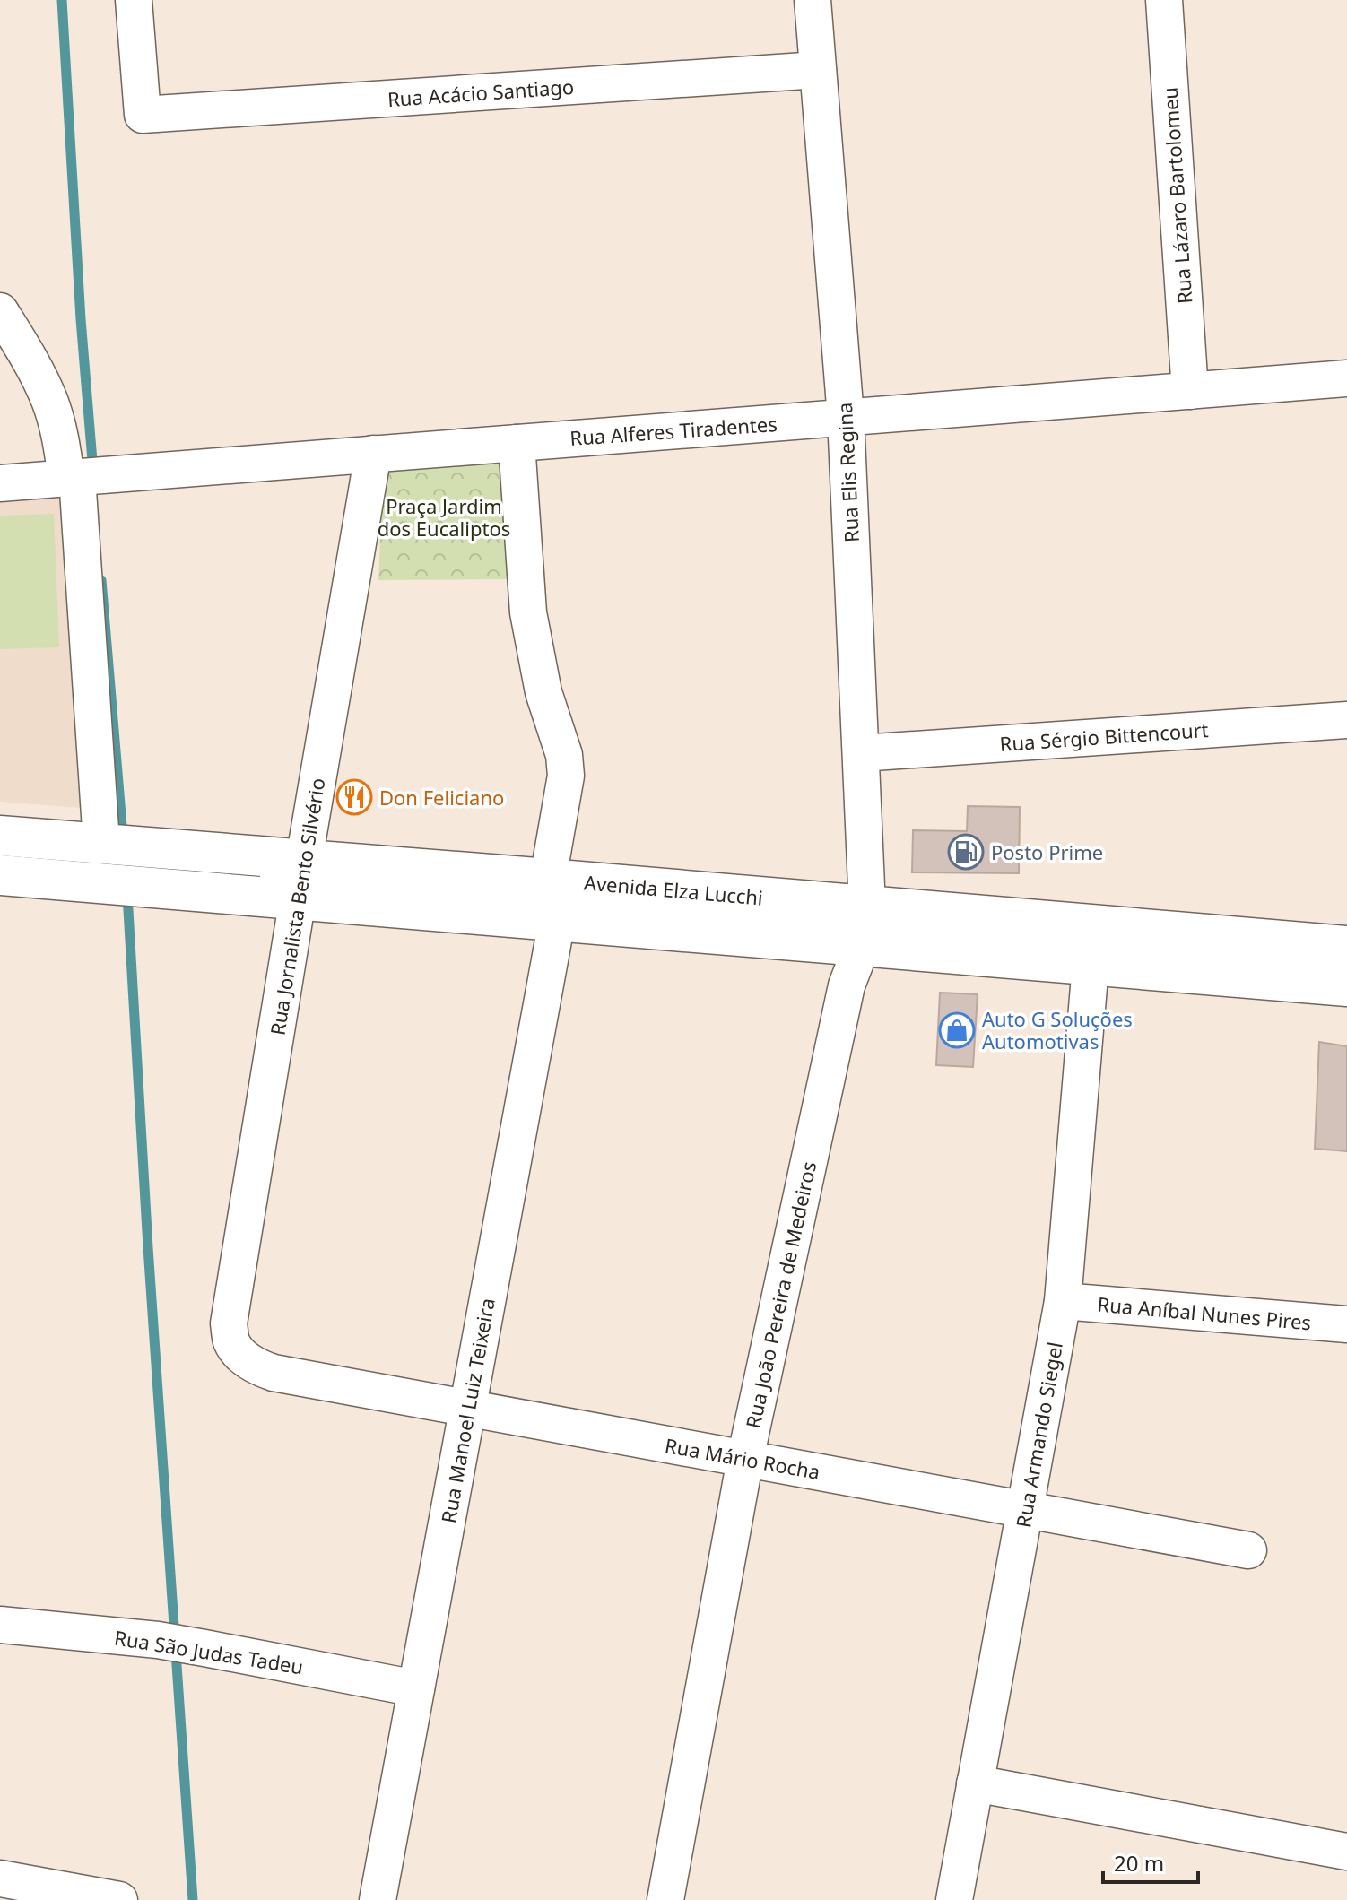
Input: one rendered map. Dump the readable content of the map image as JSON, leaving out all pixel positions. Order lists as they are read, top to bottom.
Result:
{
  "streets": {
    "main road": ["Avenida Elza Lucchi"],
    "street": [
      "Rua Acácio Santiago",
      "Rua Lázaro Bartolomeu",
      "Rua Alferes Tiradentes",
      "Rua Elis Regina",
      "Rua Sérgio Bittencourt",
      "Rua Jornalista Bento Silvério",
      "Rua João Pereira de Medeiros",
      "Rua Aníbal Nunes Pires",
      "Rua Manoel Luiz Teixeira",
      "Rua Armando Siegel",
      "Rua Mário Rocha",
      "Rua São Judas Tadeu"
    ]
  },
  "crossings": [
    ["Rua Acácio Santiago", "Rua Elis Regina"],
    ["Rua Lázaro Bartolomeu", "Rua Alferes Tiradentes"],
    ["Rua Alferes Tiradentes", "Rua Elis Regina"],
    ["Rua Alferes Tiradentes", "Rua Jornalista Bento Silvério"],
    ["Rua Elis Regina", "Rua Sérgio Bittencourt"],
    ["Rua Elis Regina", "Avenida Elza Lucchi"],
    ["Rua Elis Regina", "Rua João Pereira de Medeiros"],
    ["Avenida Elza Lucchi", "Rua Jornalista Bento Silvério"],
    ["Avenida Elza Lucchi", "Rua João Pereira de Medeiros"],
    ["Avenida Elza Lucchi", "Rua Manoel Luiz Teixeira"],
    ["Avenida Elza Lucchi", "Rua Armando Siegel"],
    ["Rua Jornalista Bento Silvério", "Rua Mário Rocha"],
    ["Rua João Pereira de Medeiros", "Rua Mário Rocha"],
    ["Rua Aníbal Nunes Pires", "Rua Armando Siegel"],
    ["Rua Manoel Luiz Teixeira", "Rua Mário Rocha"],
    ["Rua Manoel Luiz Teixeira", "Rua São Judas Tadeu"],
    ["Rua Armando Siegel", "Rua Mário Rocha"]
  ],
  "parks": ["Praça Jardim dos Eucaliptos"],
  "places": {
    "restaurant": ["Don Feliciano"],
    "fuel station": ["Posto Prime"],
    "shop": ["Auto G Soluções Automotivas"]
  },
  "scale_bar": "20 m"
}
